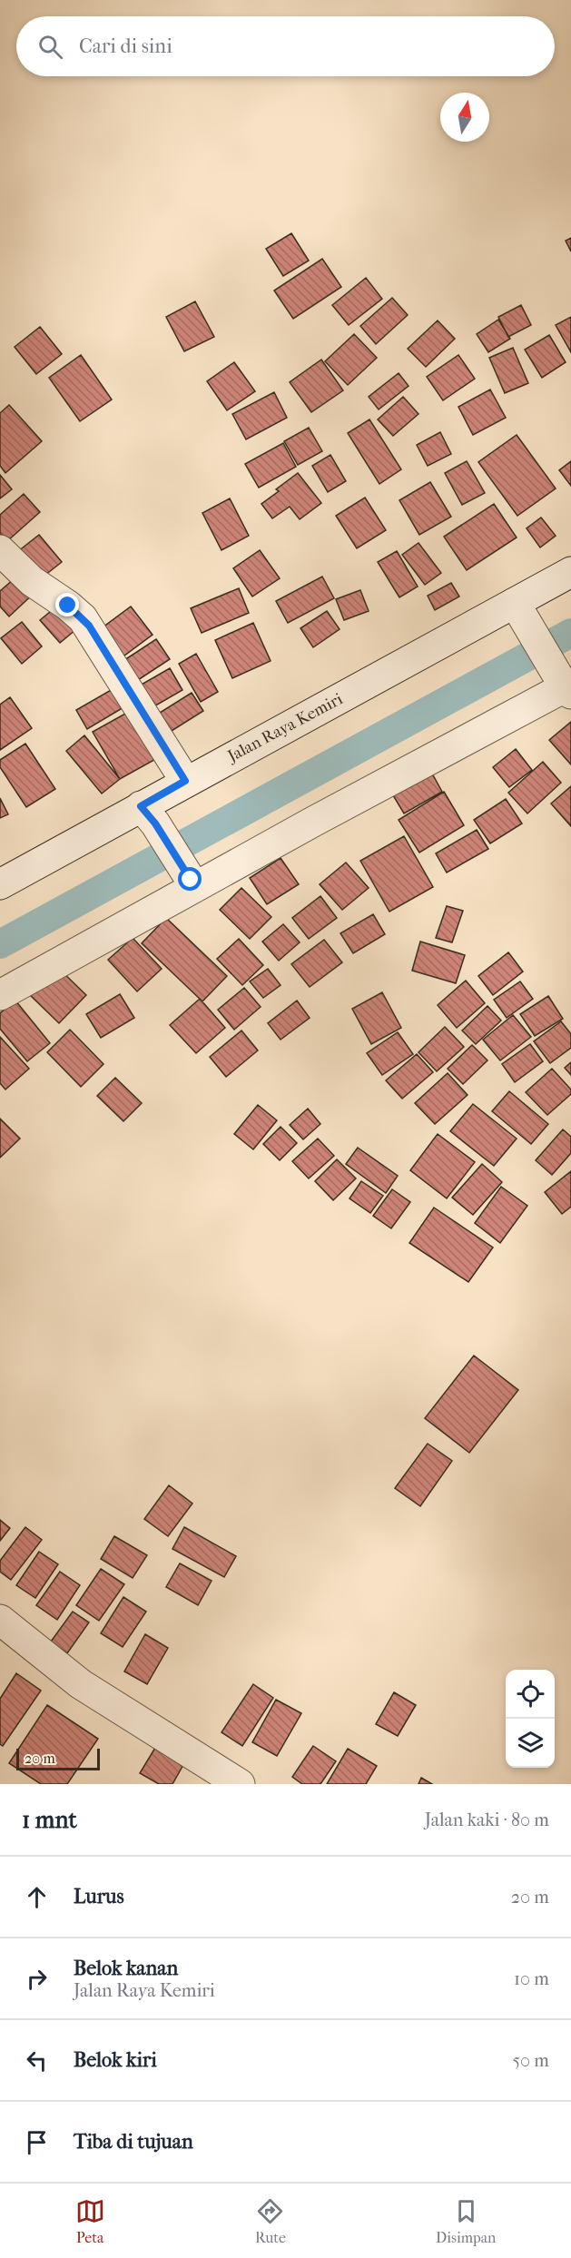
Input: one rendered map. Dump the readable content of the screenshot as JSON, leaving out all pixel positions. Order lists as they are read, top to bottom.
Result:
{
  "streets": {
    "street": ["Jalan Raya Kemiri"]
  },
  "scale_bar": "20 m",
  "north": "top",
  "page": {
    "search": "Cari di sini",
    "scale": "20 m",
    "heading": ["1 mnt", "Jalan kaki · 80 m"],
    "list": [
      ["Lurus", "20 m"],
      ["Belok kanan", "Jalan Raya Kemiri", "10 m"],
      ["Belok kiri", "50 m"],
      "Tiba di tujuan"
    ],
    "nav": ["Peta", "Rute", "Disimpan"]
  }
}
